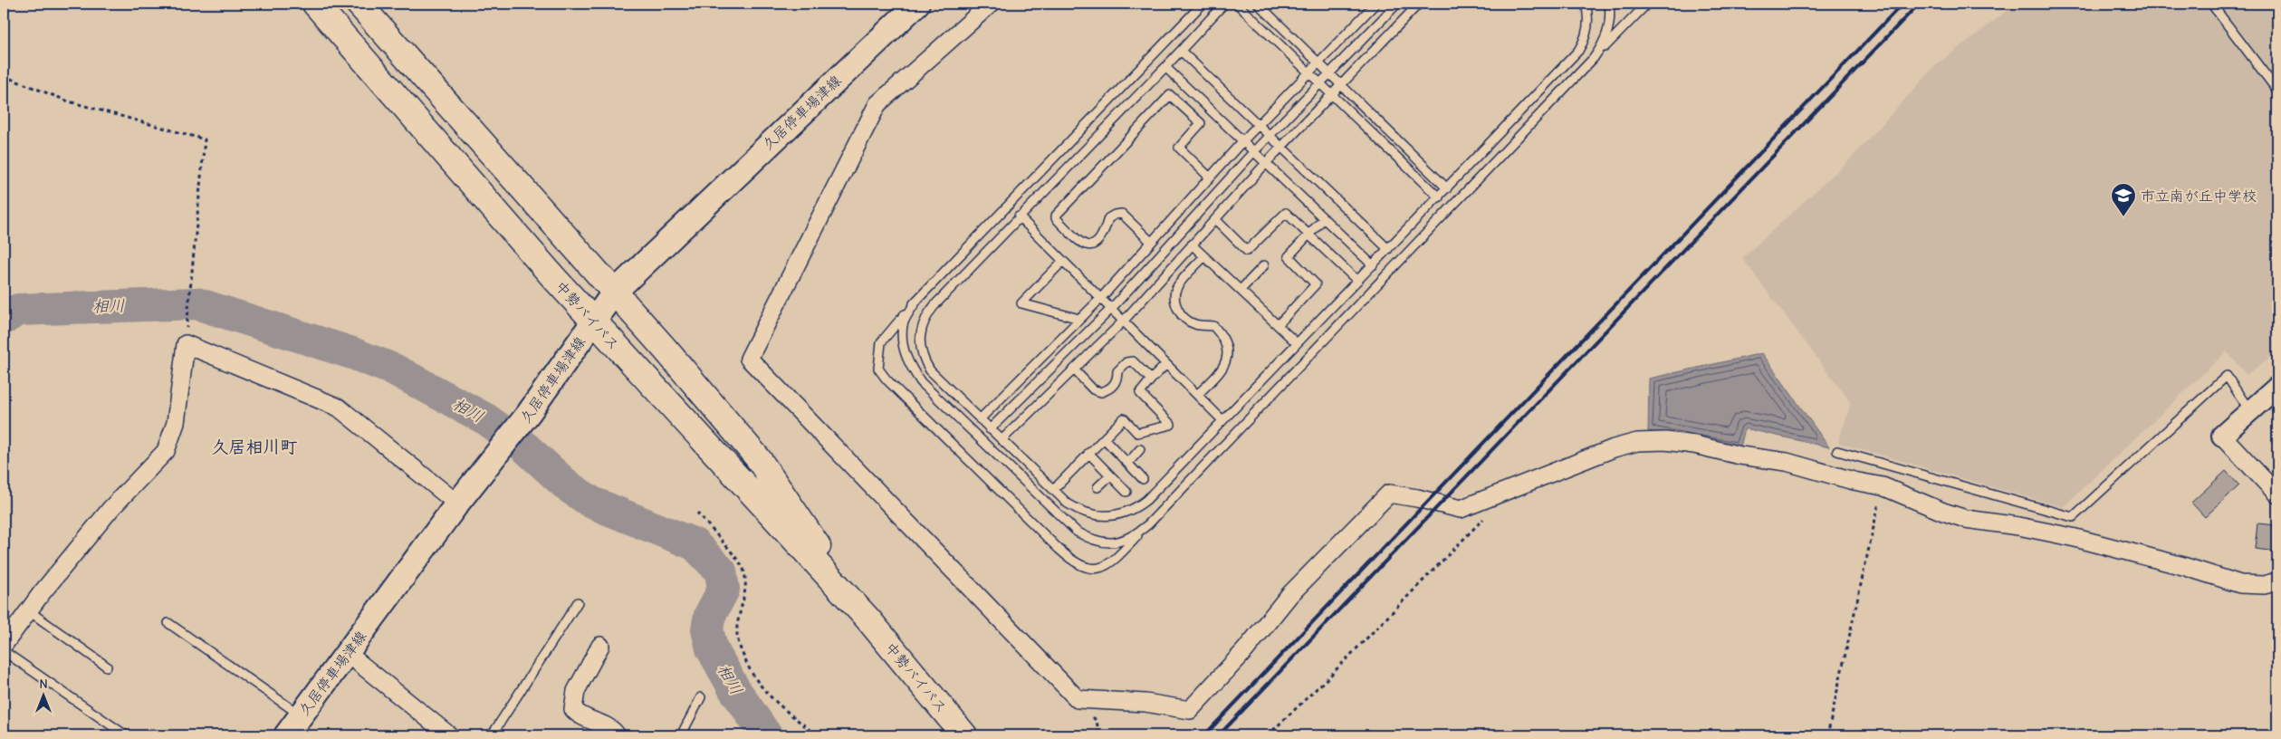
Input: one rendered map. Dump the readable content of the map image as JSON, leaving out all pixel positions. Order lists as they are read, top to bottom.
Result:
{
  "streets": {
    "highway": ["中勢バイパス"],
    "main road": ["久居停車場津線"]
  },
  "crossings": [
    ["久居停車場津線", "中勢バイパス"]
  ],
  "districts": ["久居相川町"],
  "water": ["相川"],
  "places": {
    "school or university": ["市立南が丘中学校"]
  },
  "north": "top"
}
